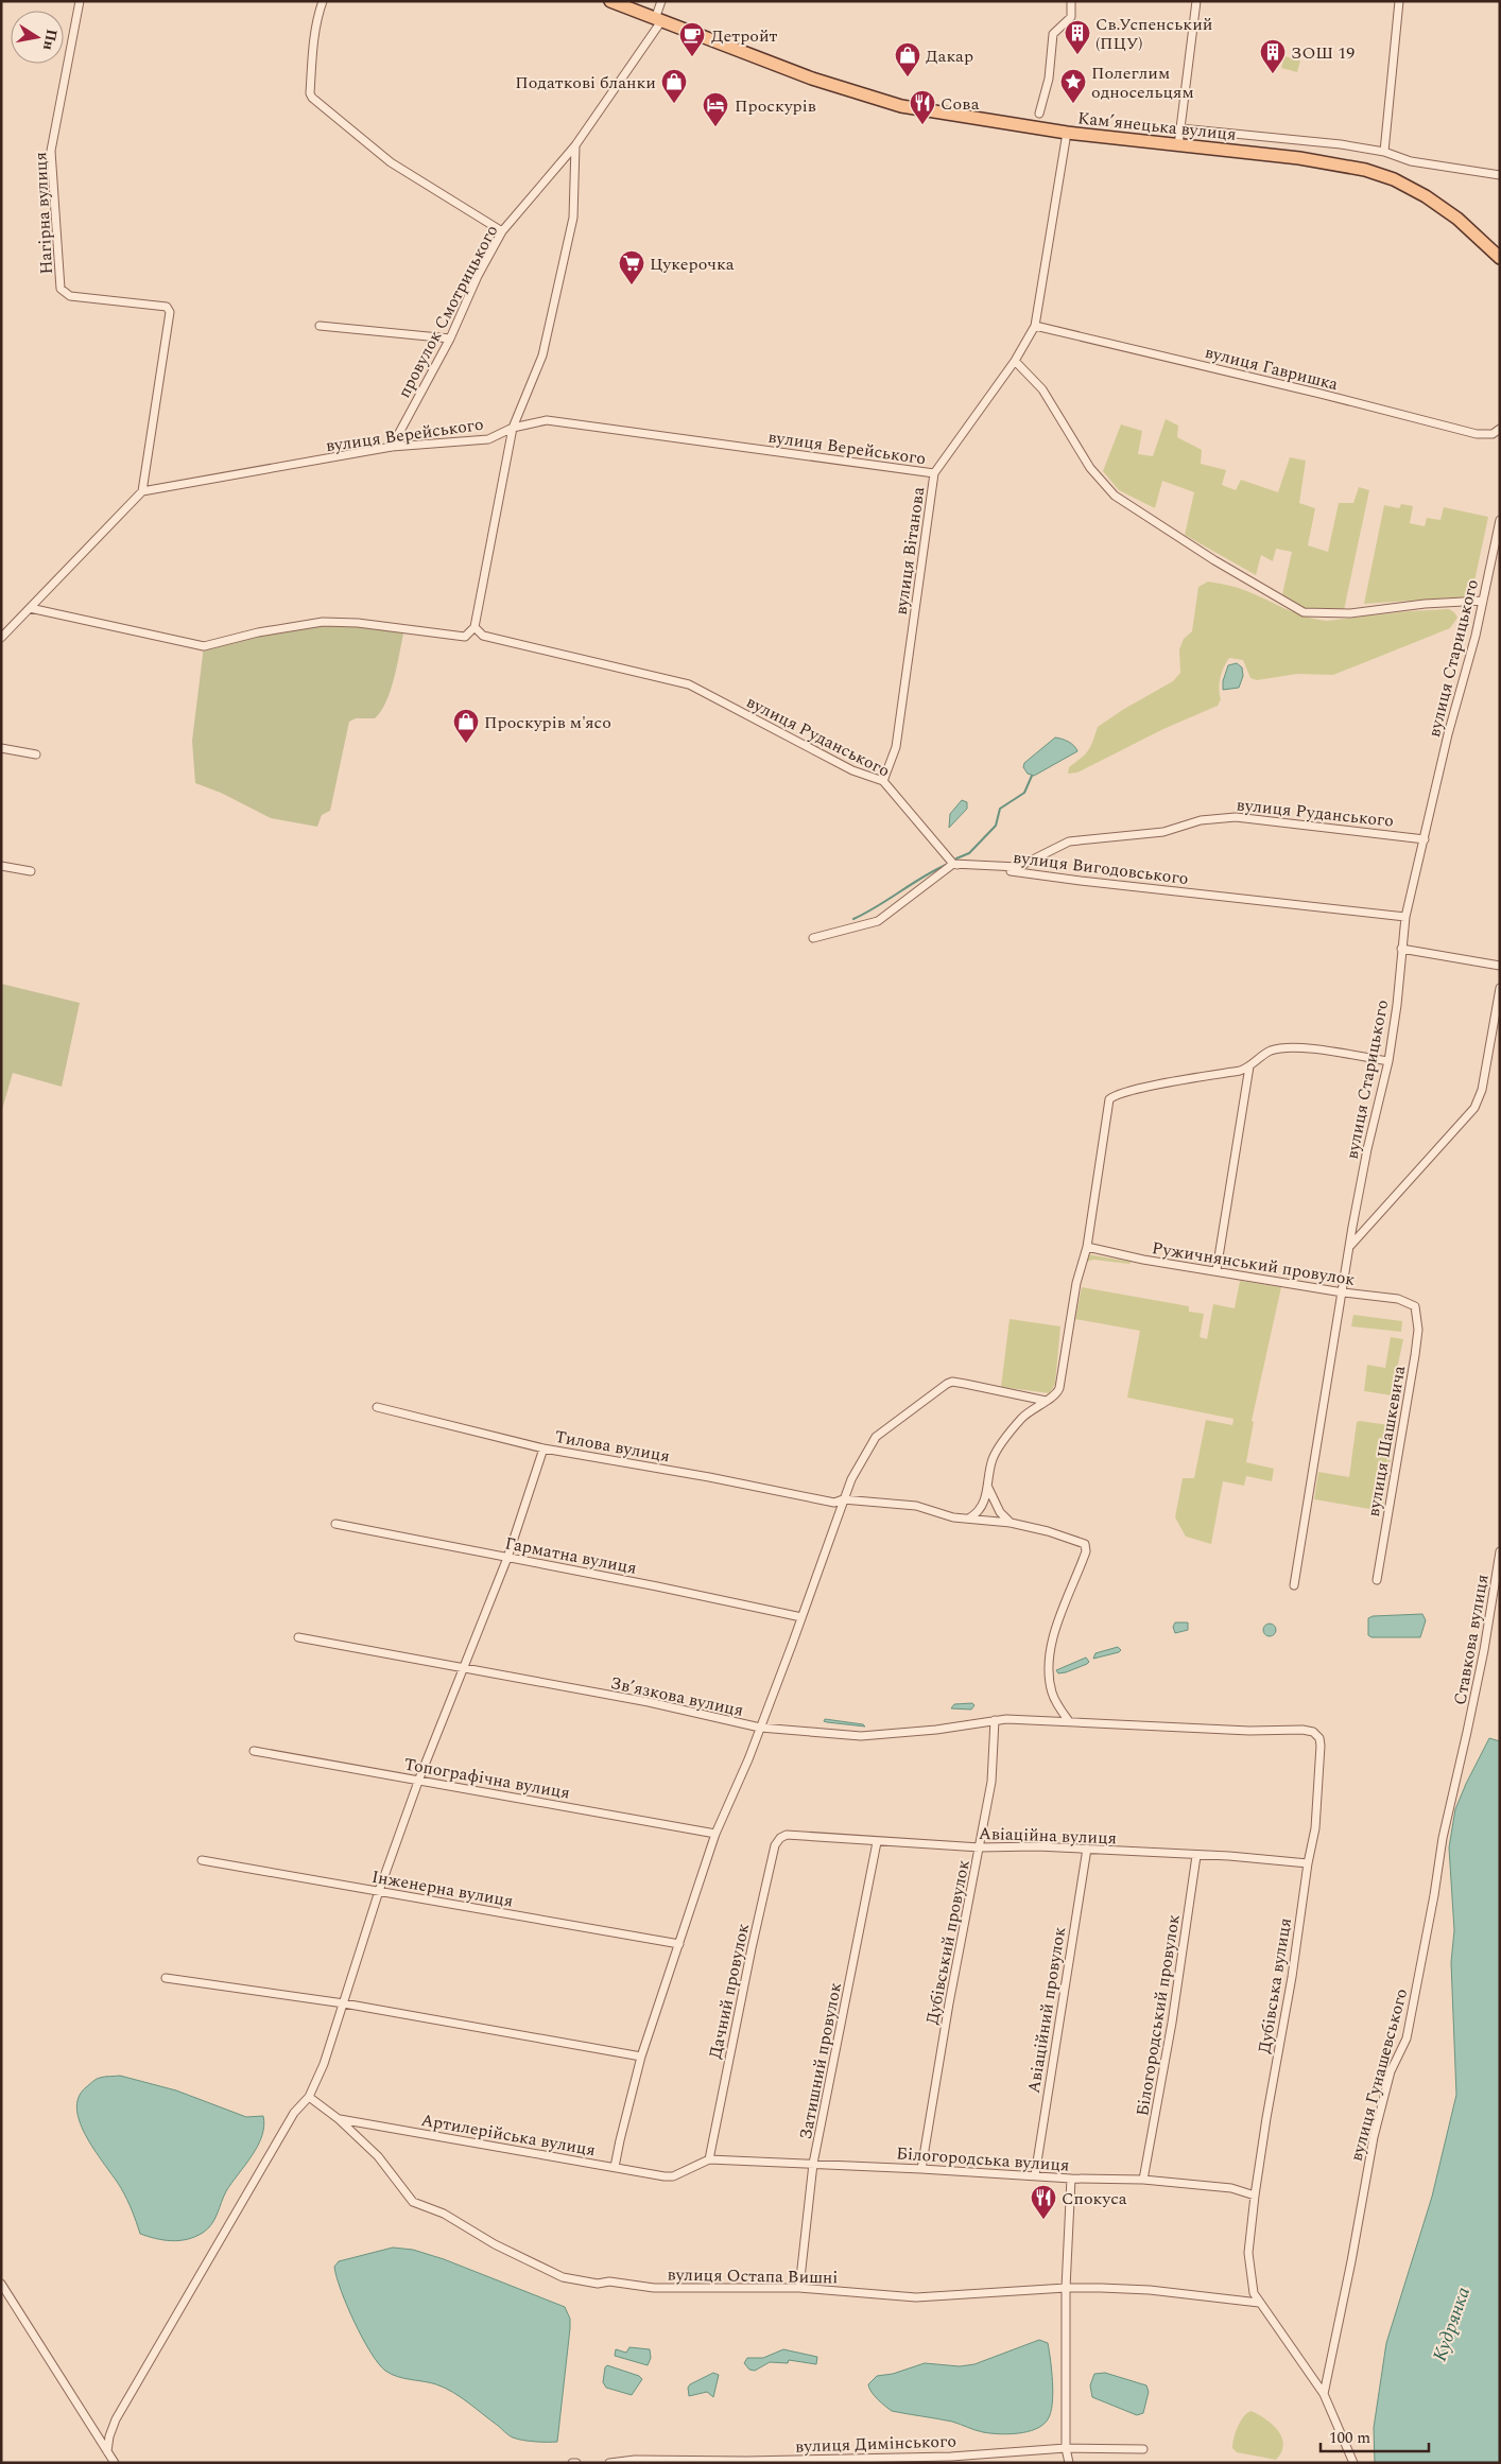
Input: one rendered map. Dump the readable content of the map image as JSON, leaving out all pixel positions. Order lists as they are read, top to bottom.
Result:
{
  "streets": {
    "main road": ["Камʼянецька вулиця"],
    "street": [
      "Нагірна вулиця",
      "провулок Смотрицького",
      "вулиця Гавришка",
      "вулиця Верейського",
      "вулиця Вітанова",
      "вулиця Старицького",
      "вулиця Руданського",
      "вулиця Вигодовського",
      "Ружичнянський провулок",
      "вулиця Шашкевича",
      "Тилова вулиця",
      "Гарматна вулиця",
      "Ставкова вулиця",
      "Звʼязкова вулиця",
      "Топографічна вулиця",
      "Авіаційна вулиця",
      "Інженерна вулиця",
      "Дубівський провулок",
      "Дубівська вулиця",
      "Дачний провулок",
      "Авіаційний провулок",
      "Білогородський провулок",
      "Затишний провулок",
      "вулиця Гунашевського",
      "Артилерійська вулиця",
      "Білогородська вулиця",
      "вулиця Остапа Вишні",
      "вулиця Димінського"
    ]
  },
  "crossings": [
    ["Камʼянецька вулиця", "провулок Смотрицького"],
    ["Камʼянецька вулиця", "вулиця Вітанова"],
    ["Нагірна вулиця", "вулиця Верейського"],
    ["провулок Смотрицького", "вулиця Верейського"],
    ["вулиця Гавришка", "вулиця Вітанова"],
    ["вулиця Верейського", "вулиця Вітанова"],
    ["вулиця Вітанова", "вулиця Руданського"],
    ["вулиця Старицького", "вулиця Руданського"],
    ["вулиця Старицького", "вулиця Вигодовського"],
    ["вулиця Старицького", "Ружичнянський провулок"],
    ["вулиця Руданського", "вулиця Вигодовського"],
    ["Ружичнянський провулок", "вулиця Шашкевича"],
    ["Тилова вулиця", "Дубівська вулиця"],
    ["Ставкова вулиця", "вулиця Гунашевського"],
    ["Звʼязкова вулиця", "Дубівський провулок"],
    ["Звʼязкова вулиця", "Дубівська вулиця"],
    ["Авіаційна вулиця", "Дубівський провулок"],
    ["Авіаційна вулиця", "Дубівська вулиця"],
    ["Авіаційна вулиця", "Дачний провулок"],
    ["Авіаційна вулиця", "Авіаційний провулок"],
    ["Авіаційна вулиця", "Білогородський провулок"],
    ["Авіаційна вулиця", "Затишний провулок"],
    ["Дубівський провулок", "Білогородська вулиця"],
    ["Дубівська вулиця", "вулиця Гунашевського"],
    ["Дубівська вулиця", "Білогородська вулиця"],
    ["Дубівська вулиця", "вулиця Остапа Вишні"],
    ["Дачний провулок", "Артилерійська вулиця"],
    ["Дачний провулок", "Білогородська вулиця"],
    ["Авіаційний провулок", "Білогородська вулиця"],
    ["Білогородський провулок", "Білогородська вулиця"],
    ["Затишний провулок", "Білогородська вулиця"],
    ["Затишний провулок", "вулиця Остапа Вишні"],
    ["Артилерійська вулиця", "Білогородська вулиця"],
    ["Артилерійська вулиця", "вулиця Остапа Вишні"]
  ],
  "water": ["Кудрянка"],
  "places": {
    "building": ["Св.Успенський (ПЦУ)", "ЗОШ 19"],
    "cafe": ["Детройт"],
    "shop": ["Дакар", "Податкові бланки", "Проскурів м'ясо"],
    "place": ["Полеглим односельцям"],
    "restaurant": ["Сова", "Спокуса"],
    "hotel": ["Проскурів"],
    "supermarket": ["Цукерочка"]
  },
  "scale_bar": "100 m",
  "north": "right"
}
